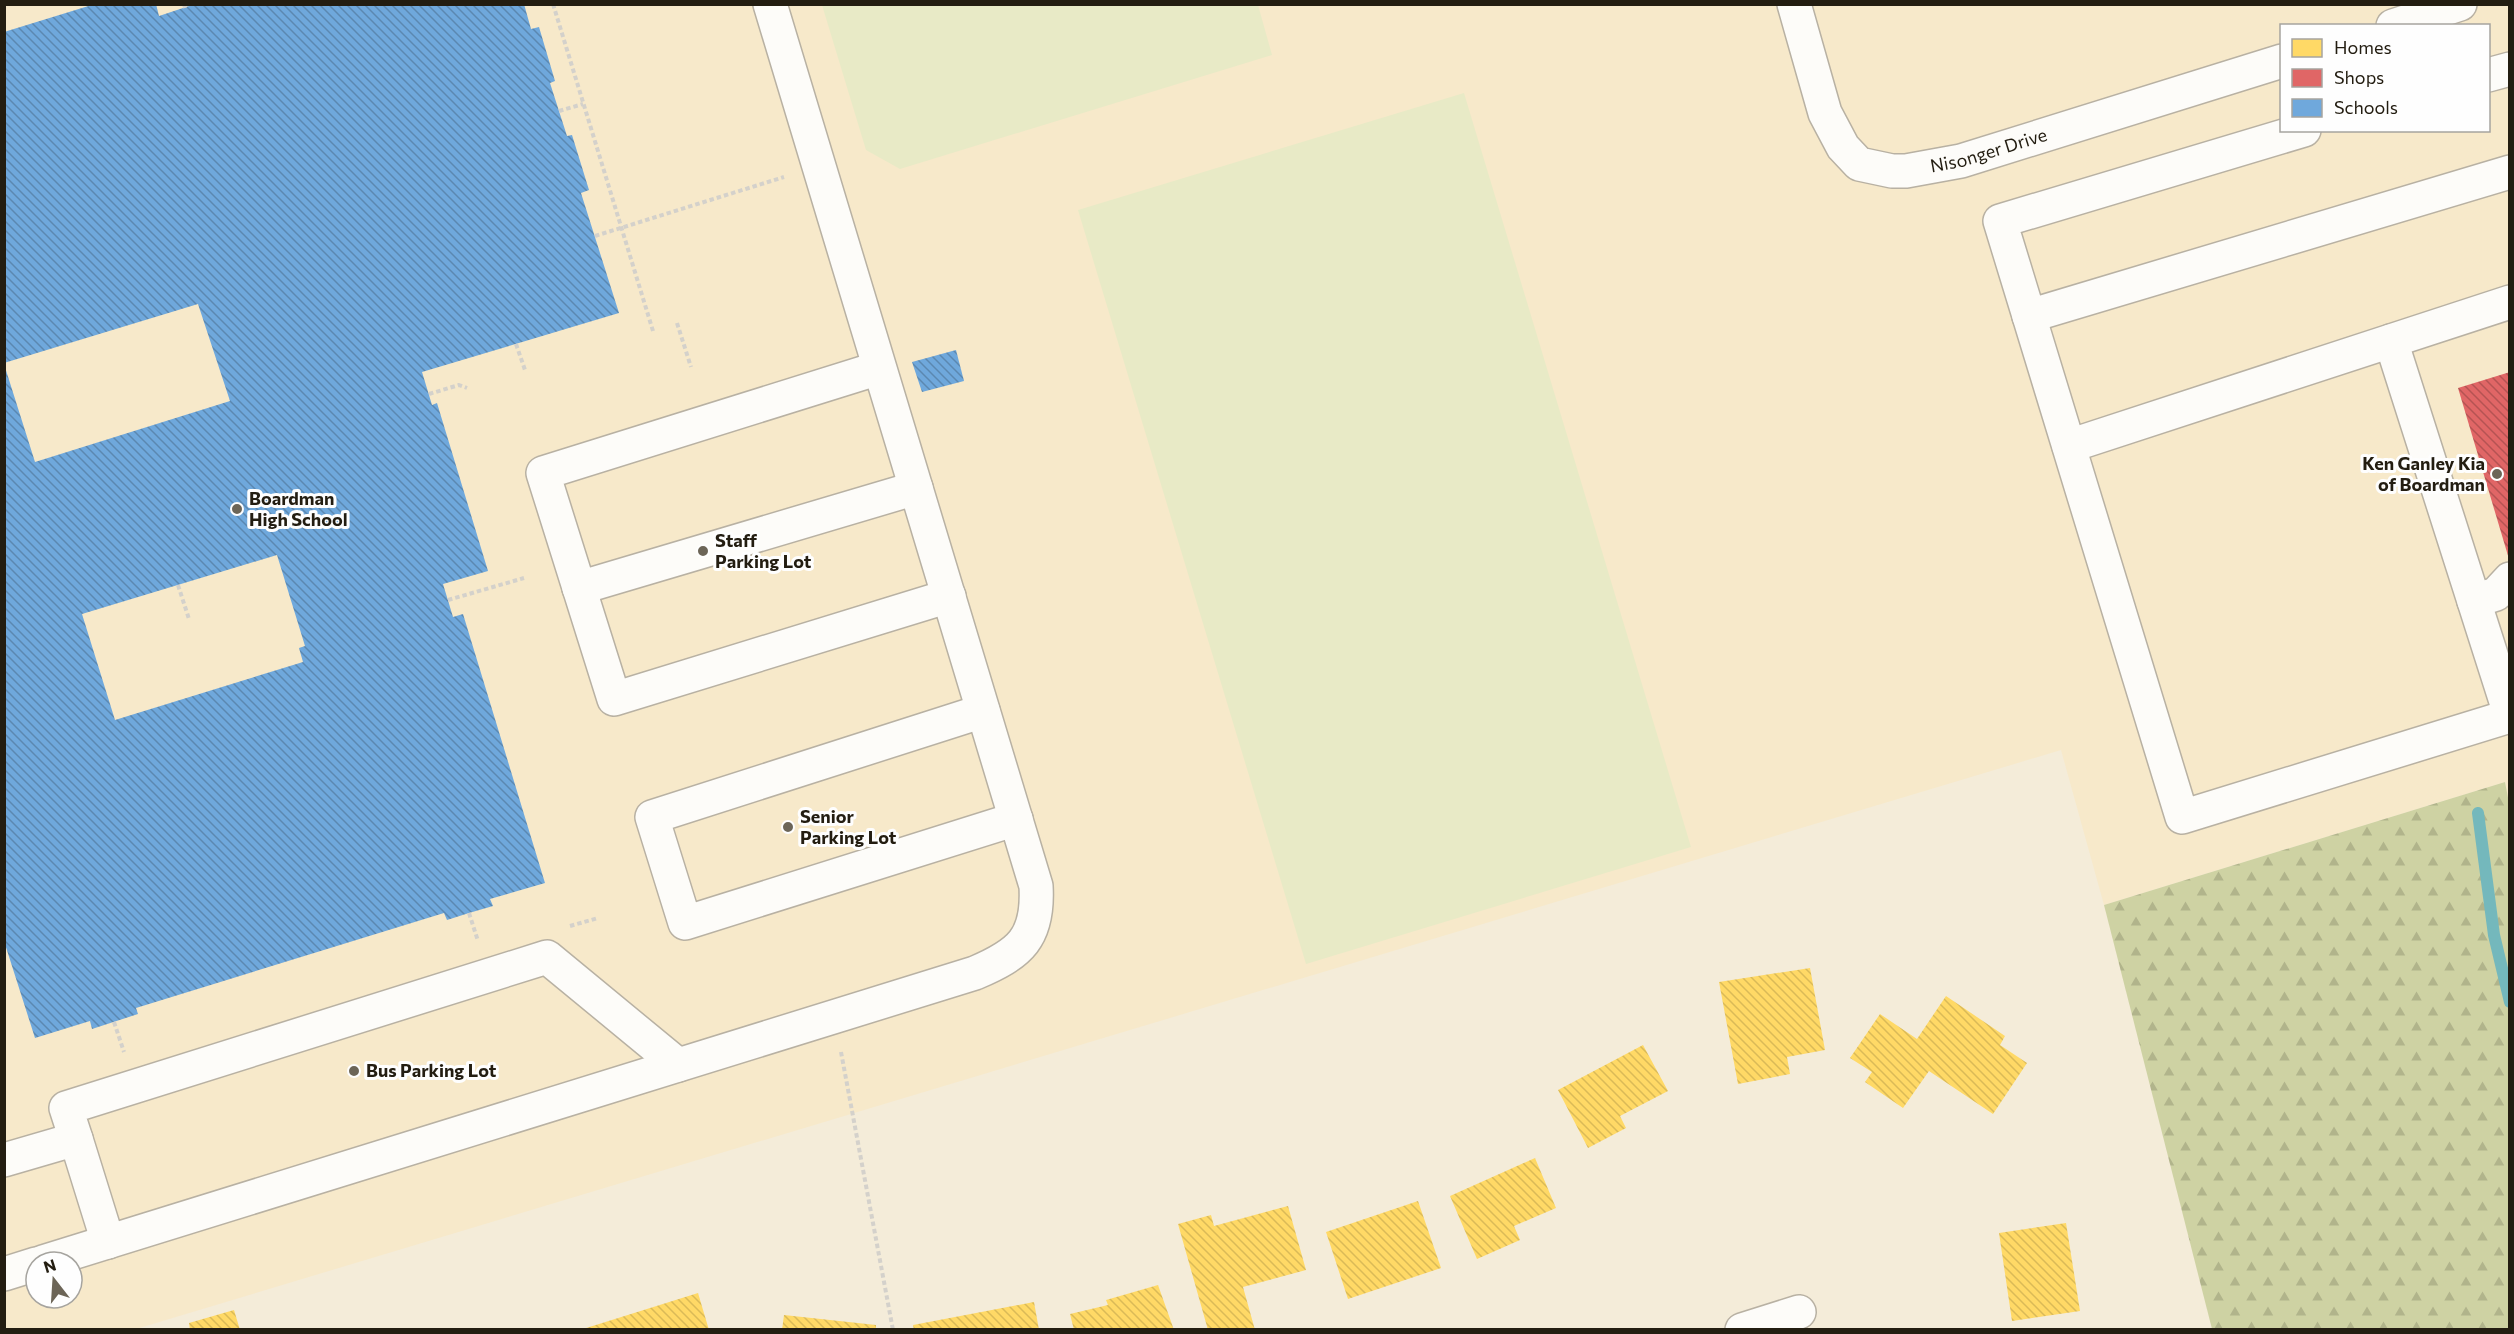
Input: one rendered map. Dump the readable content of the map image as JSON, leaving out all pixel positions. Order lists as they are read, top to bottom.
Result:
{
  "streets": {
    "street": ["Nisonger Drive"]
  },
  "places": [
    "Ken Ganley Kia of Boardman",
    "Boardman High School",
    "Staff Parking Lot",
    "Senior Parking Lot",
    "Bus Parking Lot"
  ],
  "legend": ["Homes", "Shops", "Schools"],
  "north": "top"
}
